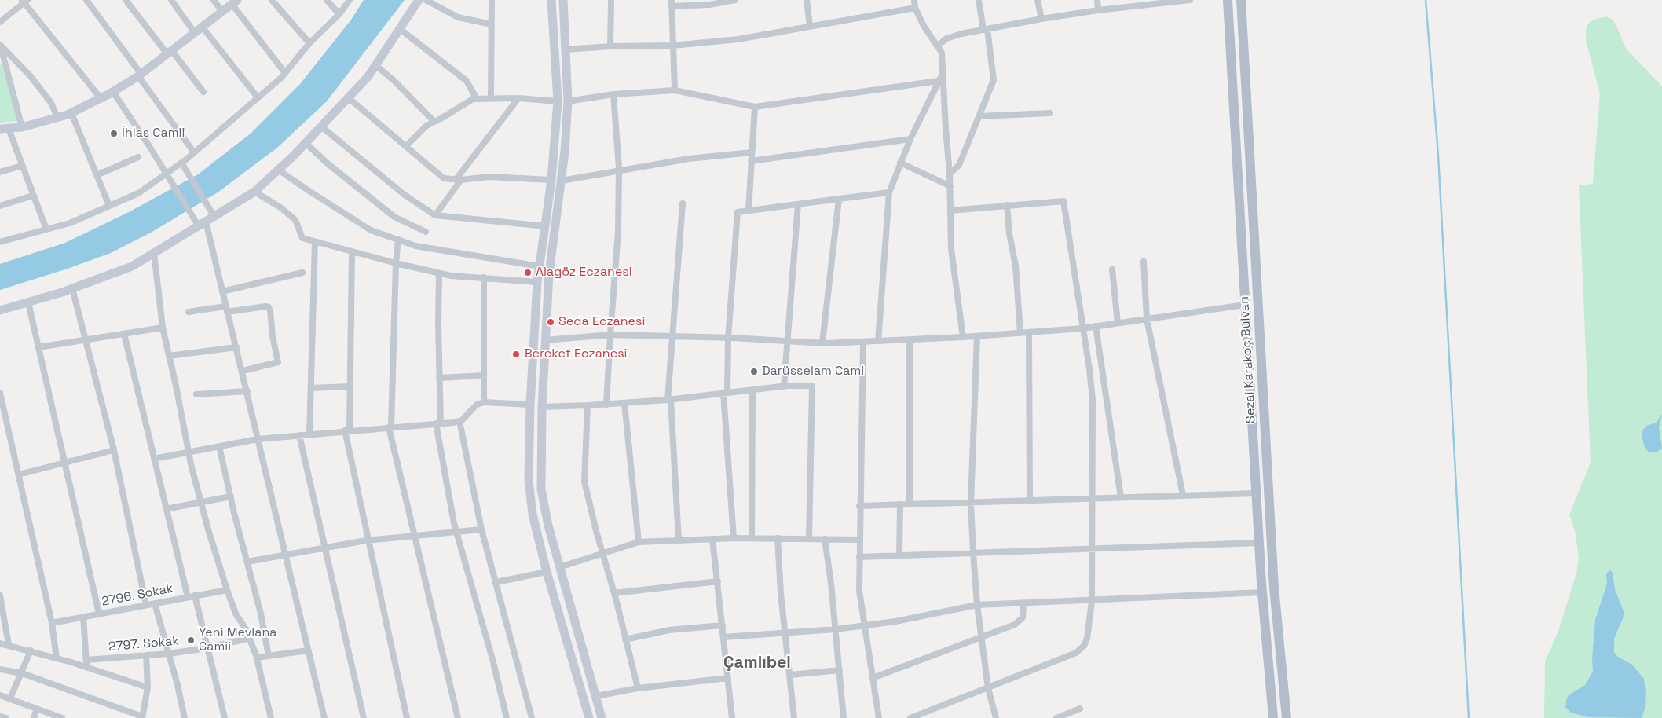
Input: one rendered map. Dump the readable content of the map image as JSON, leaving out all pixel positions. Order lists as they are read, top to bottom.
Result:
{
  "streets": {
    "main road": ["Sezai Karakoç Bulvarı"],
    "street": ["2796. Sokak", "2797. Sokak"]
  },
  "districts": ["Çamlıbel"],
  "places": [
    "İhlas Camii",
    "Alagöz Eczanesi",
    "Seda Eczanesi",
    "Bereket Eczanesi",
    "Darüsselam Cami",
    "Yeni Mevlana Camii"
  ]
}
